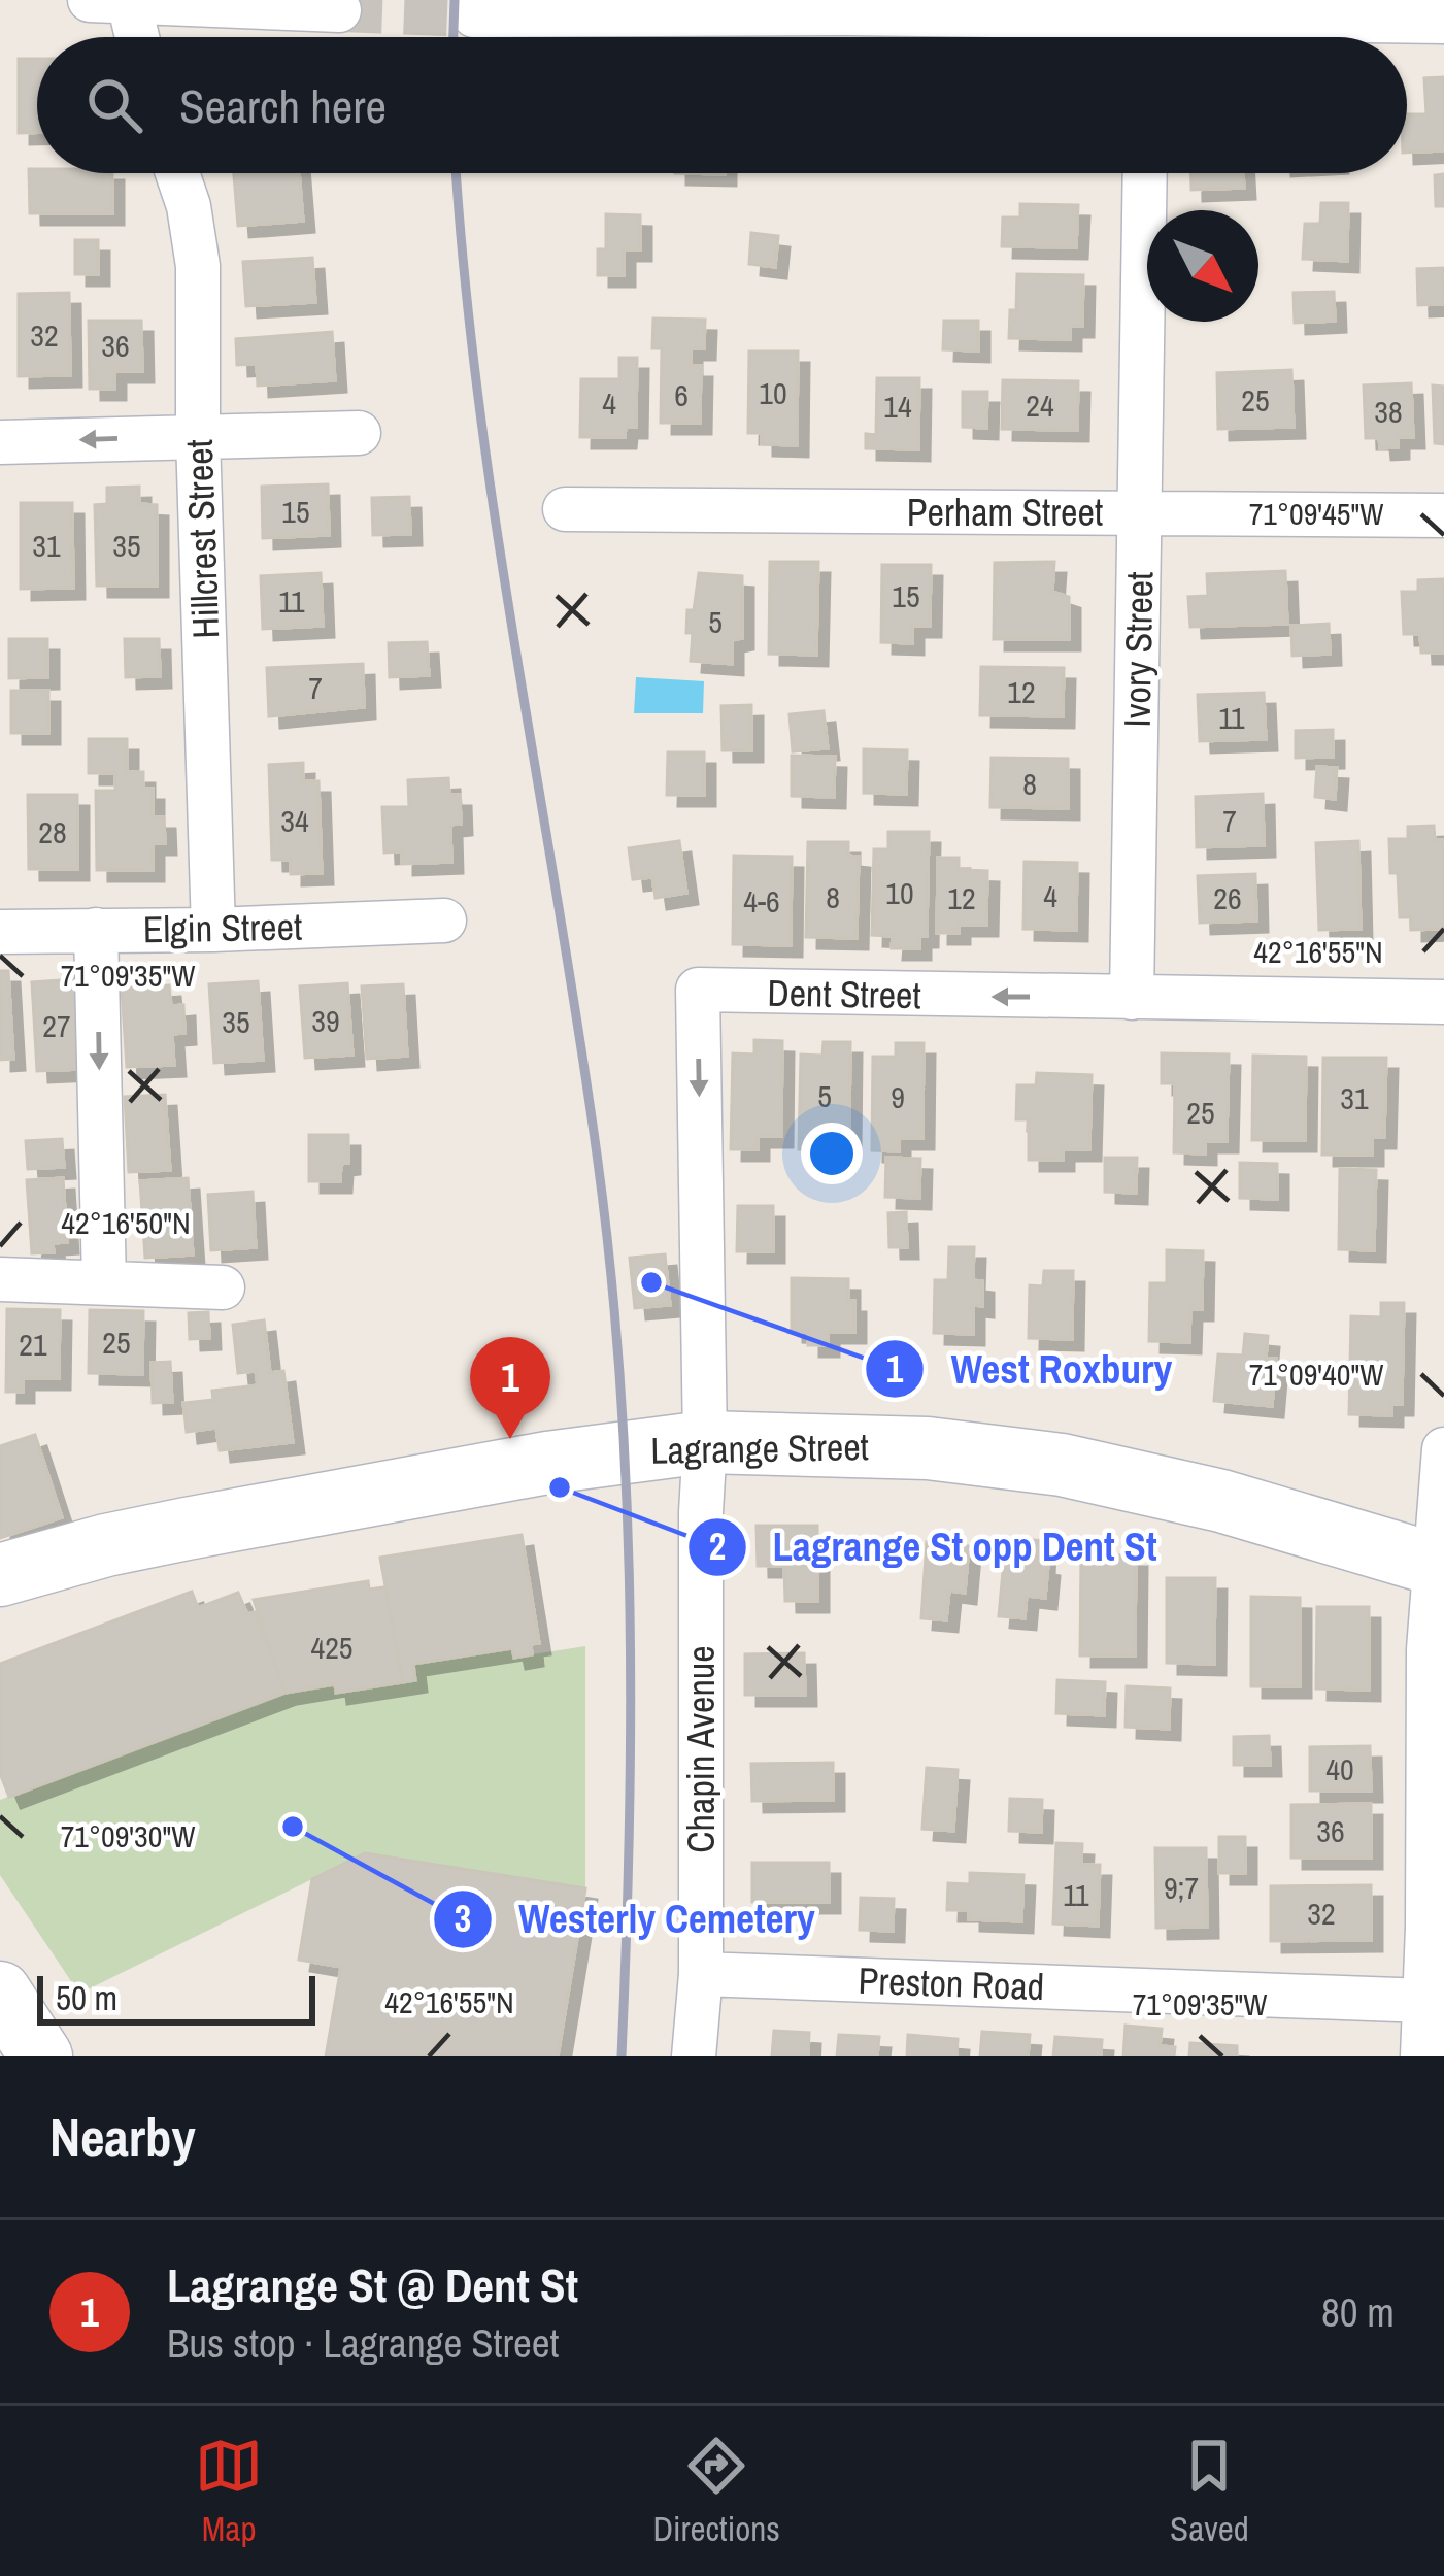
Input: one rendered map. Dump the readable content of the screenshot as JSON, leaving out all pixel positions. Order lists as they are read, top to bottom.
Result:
{
  "streets": {
    "main road": ["Lagrange Street"],
    "street": [
      "Perham Street",
      "Hillcrest Street",
      "Ivory Street",
      "Elgin Street",
      "Dent Street",
      "Chapin Avenue",
      "Preston Road"
    ]
  },
  "crossings": [
    ["Perham Street", "Ivory Street"],
    ["Hillcrest Street", "Elgin Street"],
    ["Ivory Street", "Dent Street"],
    ["Dent Street", "Lagrange Street"],
    ["Dent Street", "Chapin Avenue"],
    ["Lagrange Street", "Chapin Avenue"],
    ["Chapin Avenue", "Preston Road"]
  ],
  "places": ["West Roxbury", "Lagrange St opp Dent St", "Westerly Cemetery"],
  "house_numbers": [
    "32",
    "36",
    "10",
    "6",
    "25",
    "4",
    "24",
    "14",
    "38",
    "15",
    "31",
    "35",
    "15",
    "11",
    "5",
    "7",
    "12",
    "11",
    "8",
    "34",
    "7",
    "28",
    "10",
    "4",
    "8",
    "12",
    "26",
    "4-6",
    "39",
    "35",
    "27",
    "5",
    "9",
    "31",
    "25",
    "25",
    "21",
    "425",
    "40",
    "36",
    "9;7",
    "11",
    "32"
  ],
  "scale_bar": "50 m",
  "north": "bottom right",
  "page": {
    "search": "Search here",
    "pins": "1",
    "scale": "50 m",
    "heading": "Nearby",
    "list": [
      {
        "mark": "1",
        "name": "Lagrange St @ Dent St",
        "note": "Bus stop · Lagrange Street",
        "value": "80 m"
      }
    ],
    "nav": ["Map", "Directions", "Saved"]
  },
  "coordinates": [
    "71°09'45\"W",
    "42°16'55\"N",
    "71°09'35\"W",
    "42°16'50\"N",
    "71°09'40\"W",
    "71°09'30\"W"
  ]
}
